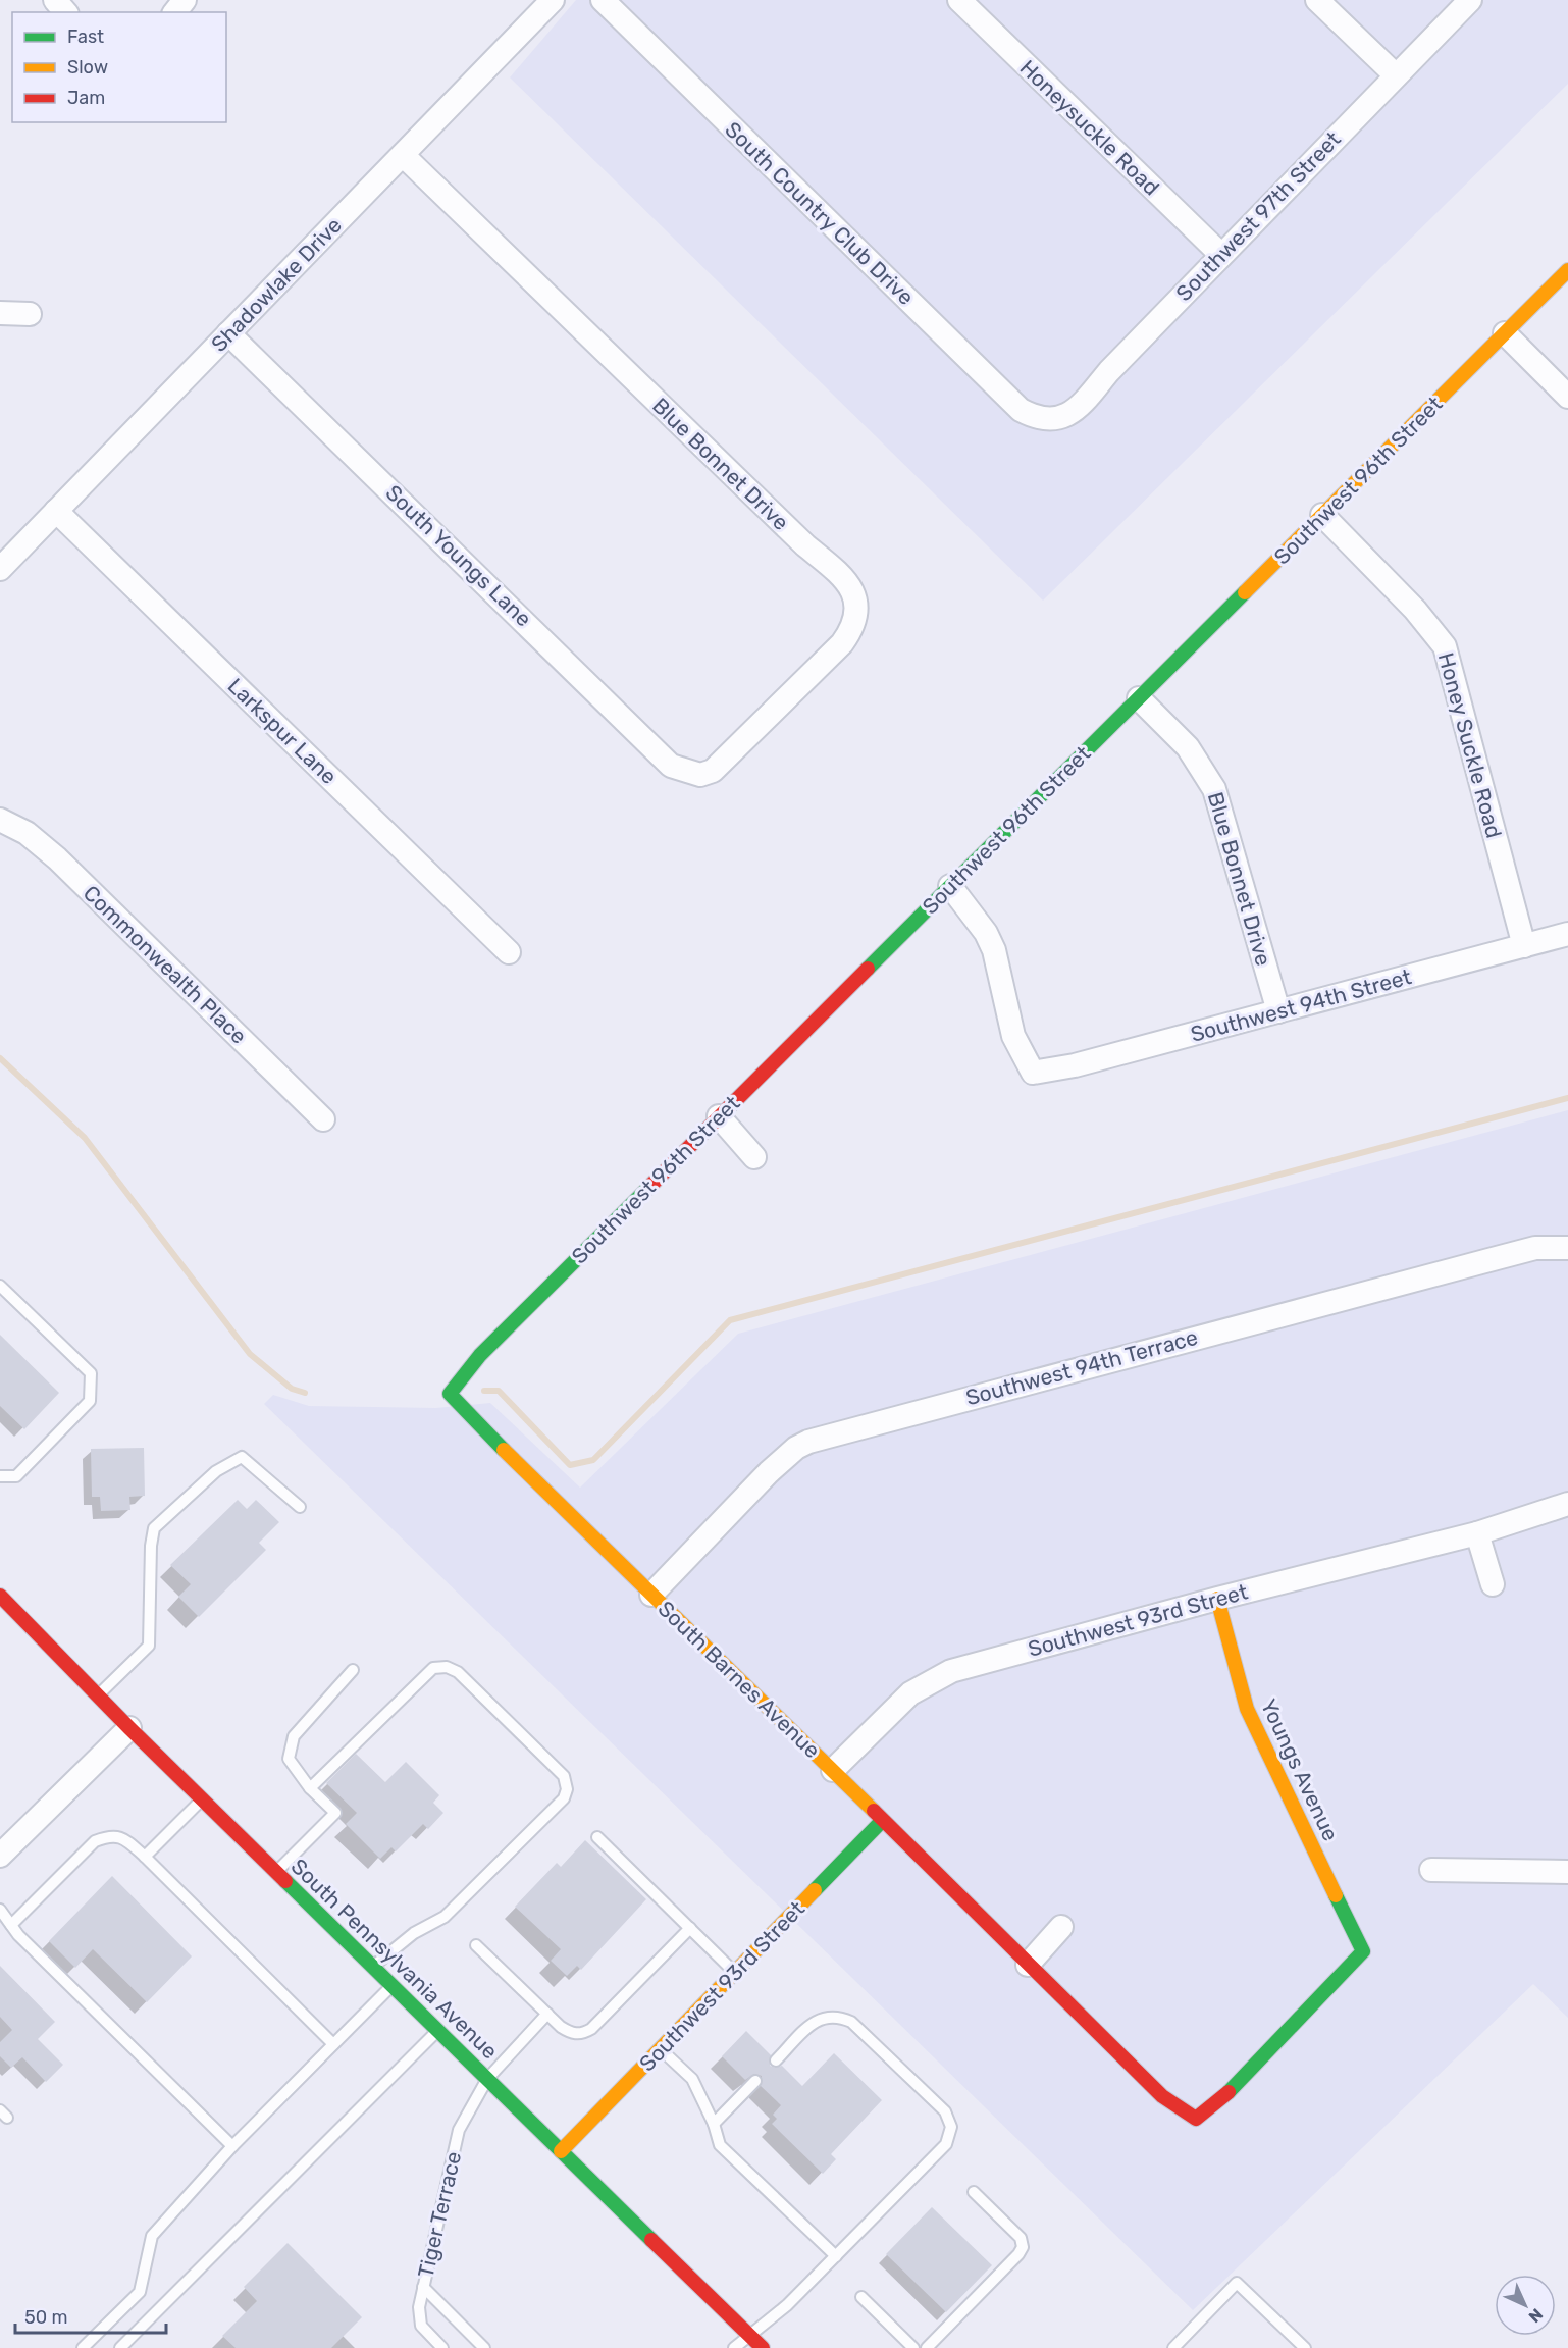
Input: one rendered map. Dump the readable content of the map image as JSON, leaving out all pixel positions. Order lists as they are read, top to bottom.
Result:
{
  "streets": {
    "street": [
      "Honeysuckle Road",
      "South Country Club Drive",
      "Southwest 97th Street",
      "Shadowlake Drive",
      "Blue Bonnet Drive",
      "Southwest 96th Street",
      "South Youngs Lane",
      "Larkspur Lane",
      "Honey Suckle Road",
      "Commonwealth Place",
      "Southwest 94th Street",
      "Southwest 94th Terrace",
      "Southwest 93rd Street",
      "South Barnes Avenue",
      "Youngs Avenue",
      "South Pennsylvania Avenue"
    ],
    "lane": ["Tiger Terrace"]
  },
  "crossings": [
    ["Honeysuckle Road", "Southwest 97th Street"],
    ["South Country Club Drive", "Southwest 97th Street"],
    ["Shadowlake Drive", "Blue Bonnet Drive"],
    ["Shadowlake Drive", "South Youngs Lane"],
    ["Shadowlake Drive", "Larkspur Lane"],
    ["Blue Bonnet Drive", "Southwest 96th Street"],
    ["Blue Bonnet Drive", "South Youngs Lane"],
    ["Blue Bonnet Drive", "Southwest 94th Street"],
    ["Southwest 96th Street", "Honey Suckle Road"],
    ["Southwest 96th Street", "Southwest 94th Street"],
    ["Southwest 96th Street", "South Barnes Avenue"],
    ["Honey Suckle Road", "Southwest 94th Street"],
    ["Southwest 94th Terrace", "South Barnes Avenue"],
    ["Southwest 93rd Street", "South Barnes Avenue"],
    ["Southwest 93rd Street", "Youngs Avenue"],
    ["Southwest 93rd Street", "South Pennsylvania Avenue"],
    ["South Barnes Avenue", "Youngs Avenue"],
    ["South Pennsylvania Avenue", "Tiger Terrace"]
  ],
  "legend": ["Fast", "Slow", "Jam"],
  "scale_bar": "50 m",
  "north": "bottom right"
}
